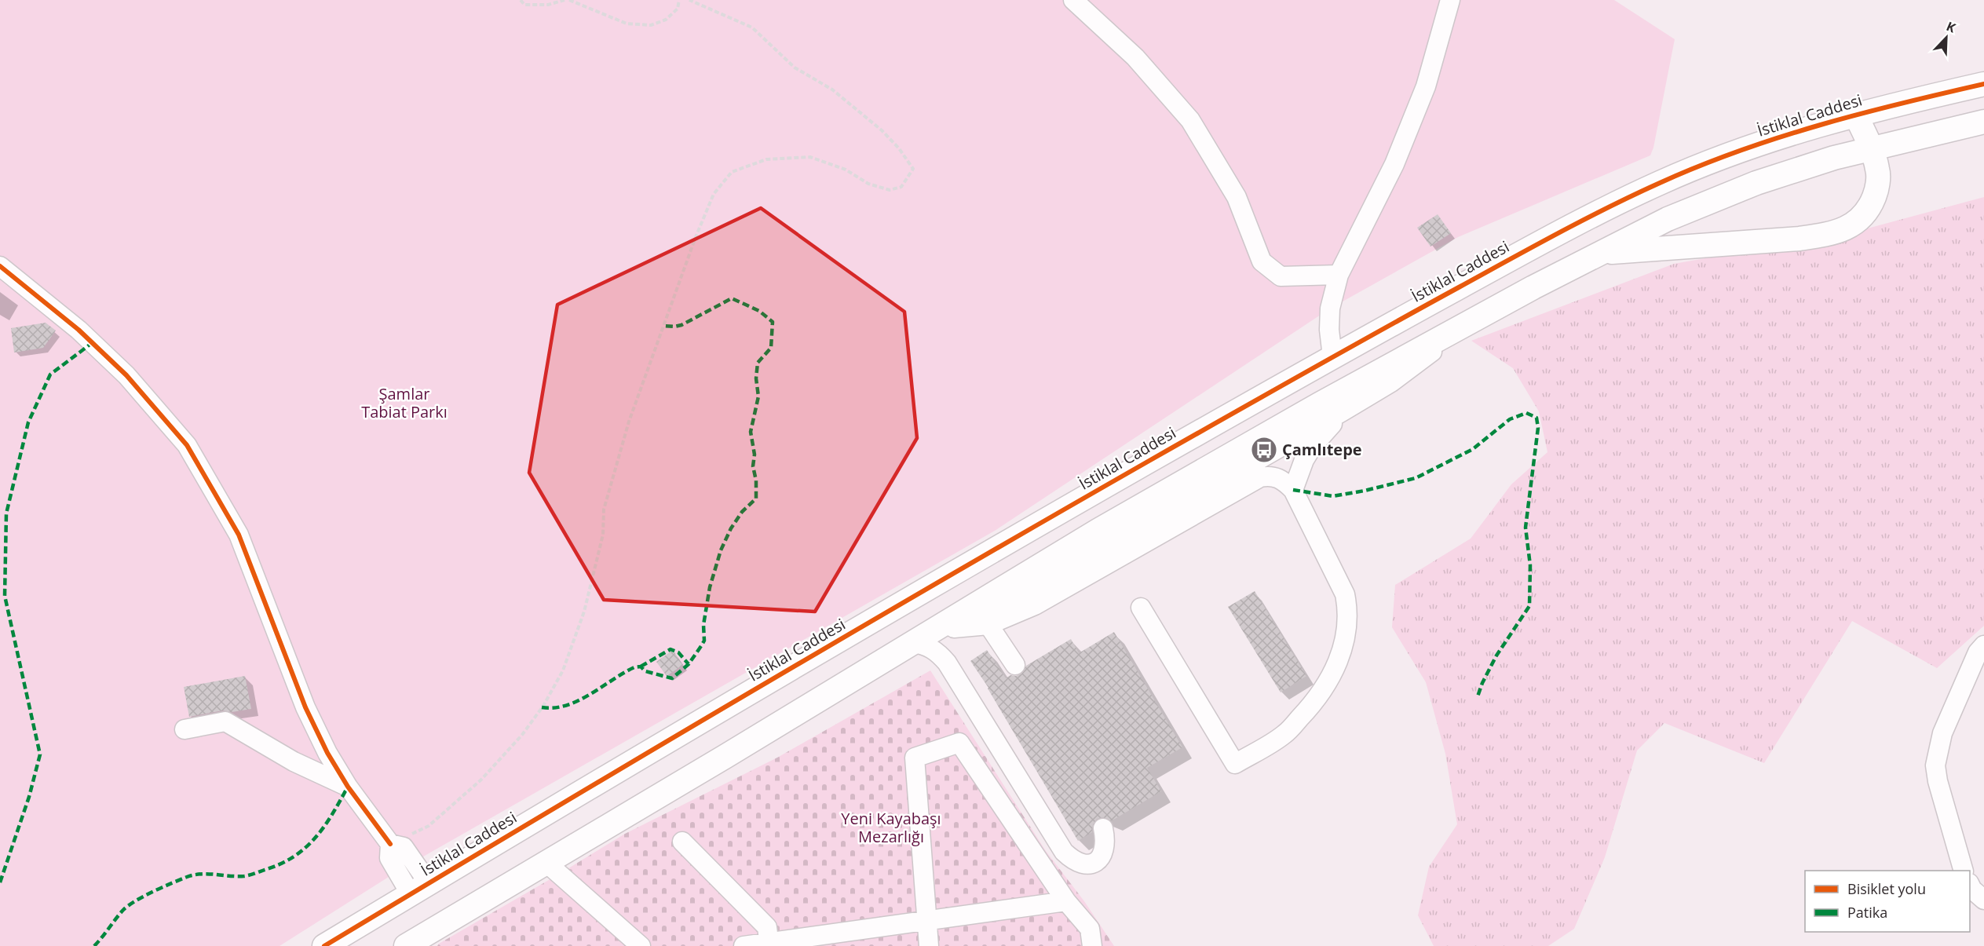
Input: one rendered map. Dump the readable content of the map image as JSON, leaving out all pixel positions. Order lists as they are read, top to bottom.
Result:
{
  "streets": {
    "main road": ["İstiklal Caddesi"]
  },
  "parks": ["Şamlar Tabiat Parkı", "Yeni Kayabaşı Mezarlığı"],
  "places": {
    "bus stop": ["Çamlıtepe"]
  },
  "legend": ["Bisiklet yolu", "Patika"],
  "north": "top right"
}
